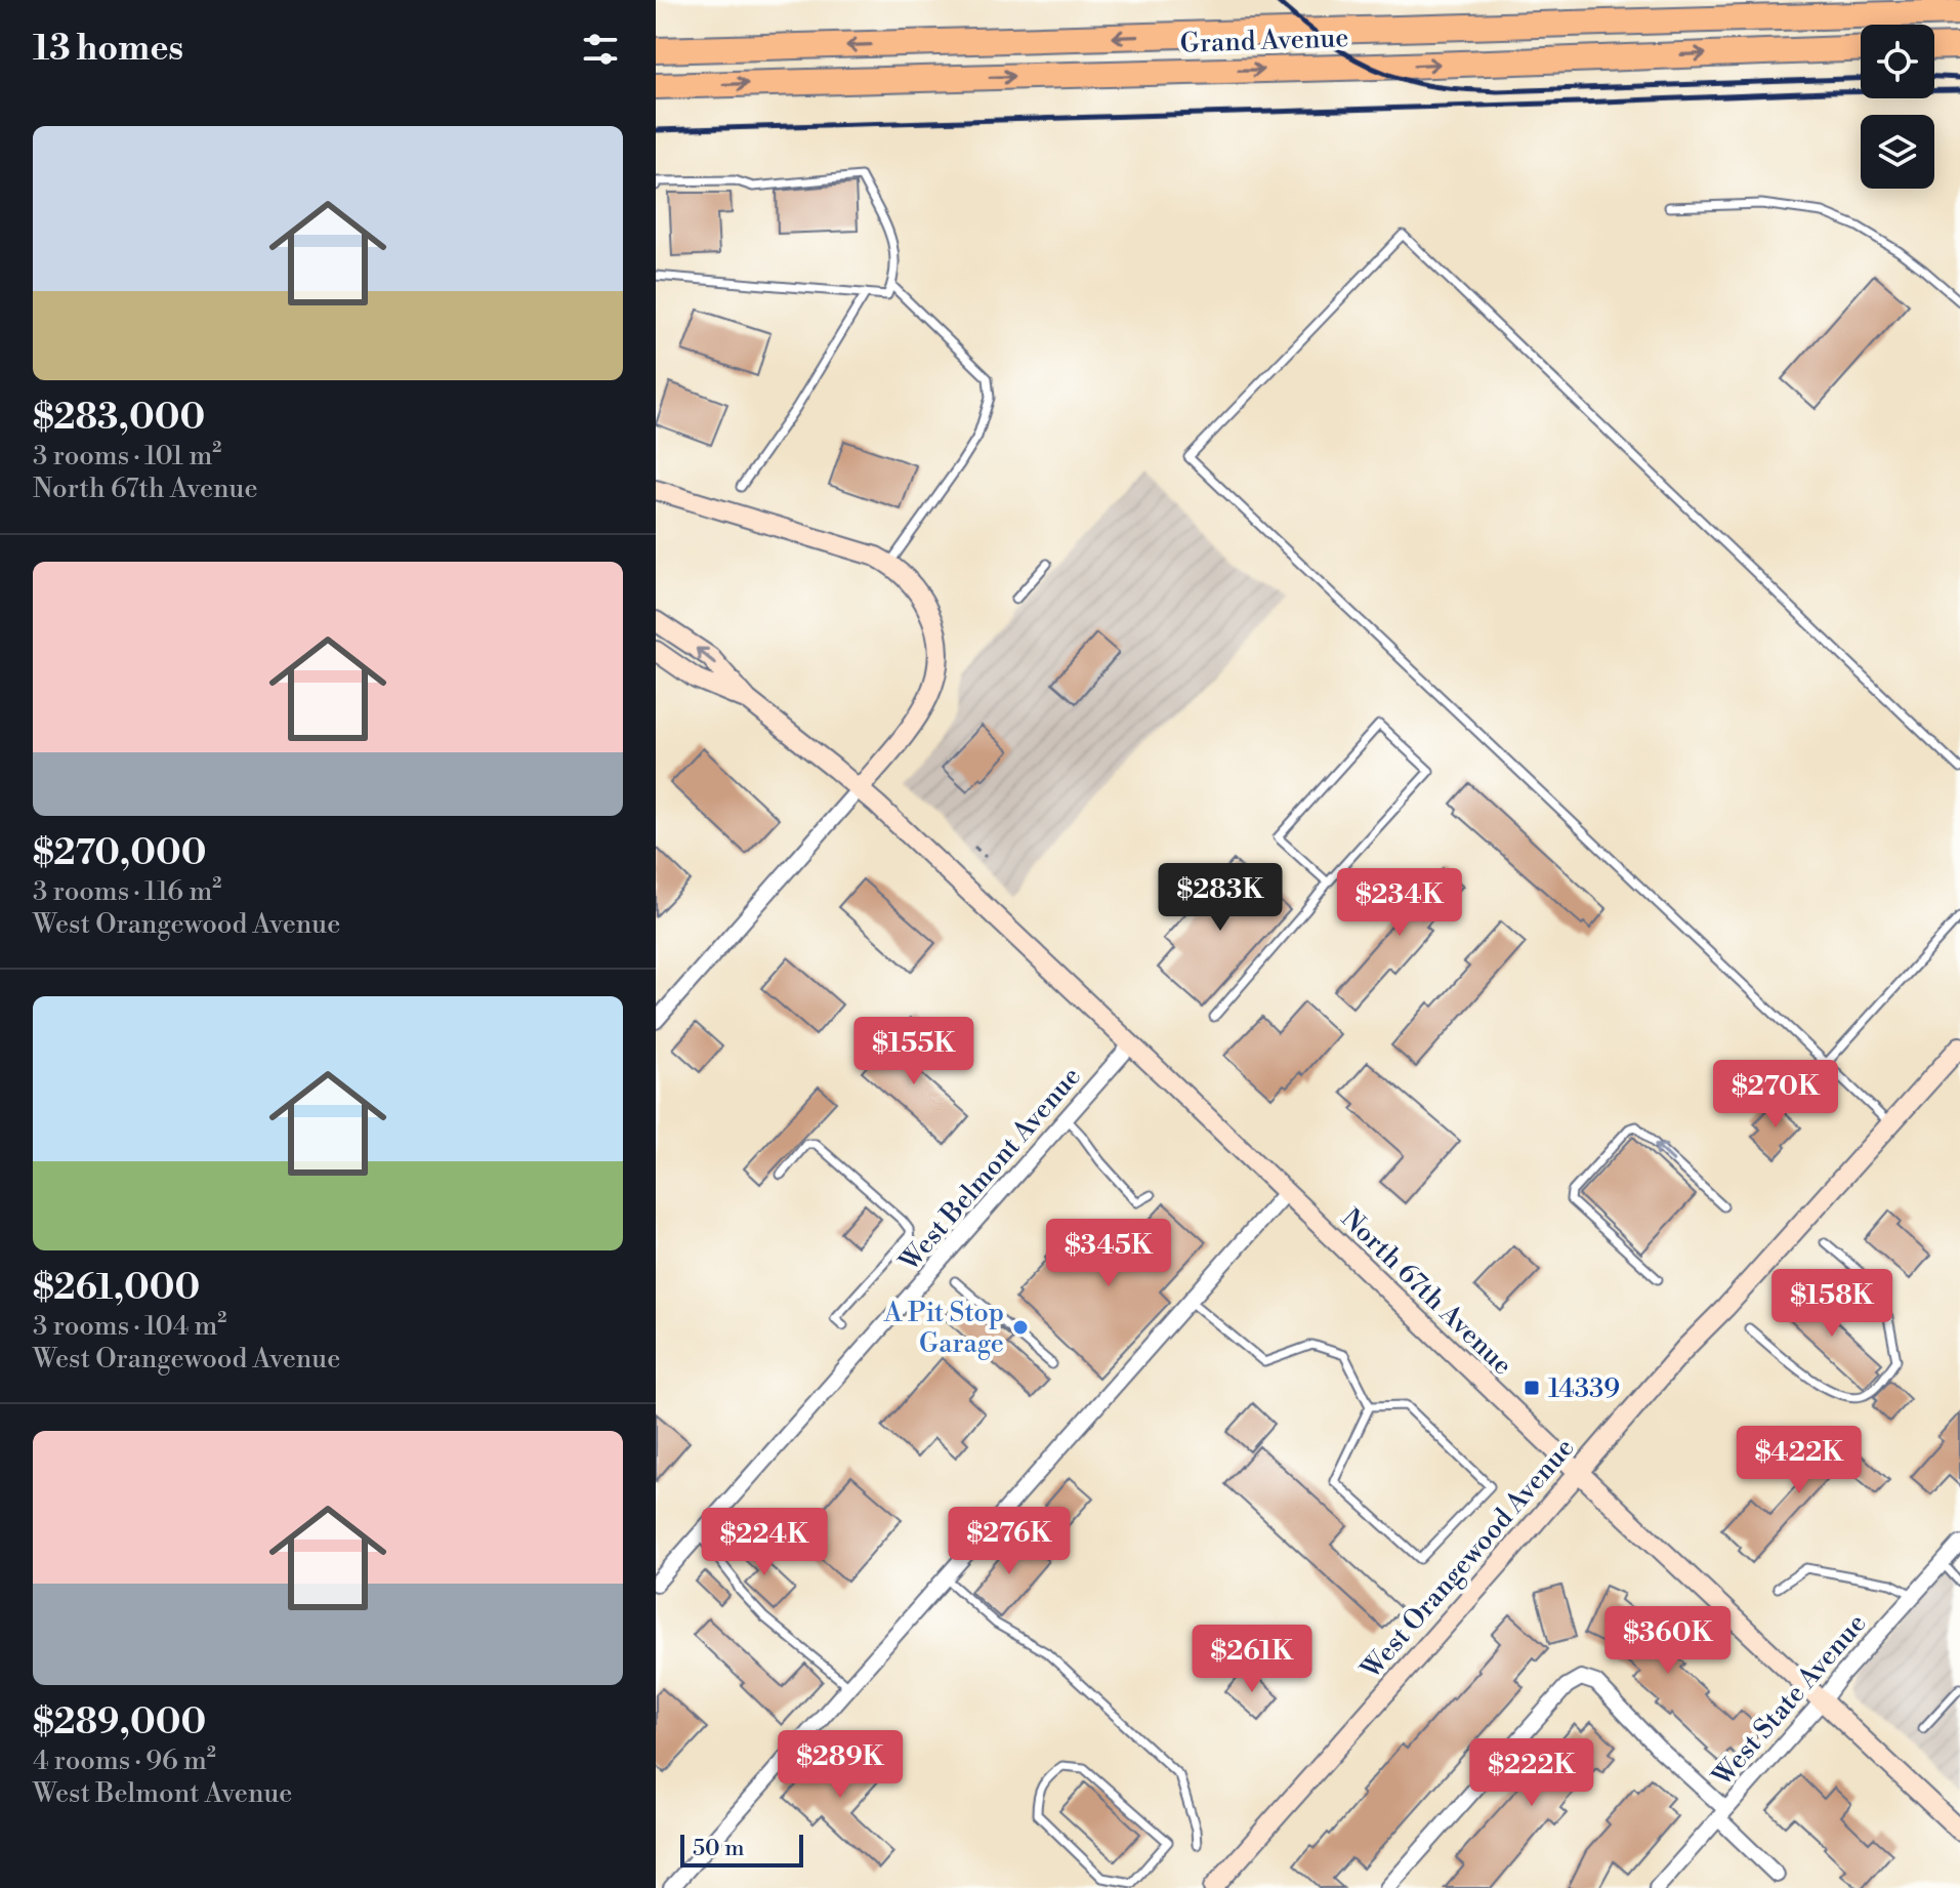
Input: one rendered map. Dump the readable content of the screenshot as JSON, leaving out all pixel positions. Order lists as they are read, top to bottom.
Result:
{
  "streets": {
    "highway": ["Grand Avenue"],
    "main road": ["North 67th Avenue", "West Orangewood Avenue"],
    "street": ["West Belmont Avenue", "West State Avenue"]
  },
  "crossings": [
    ["West Belmont Avenue", "North 67th Avenue"],
    ["North 67th Avenue", "West Orangewood Avenue"],
    ["North 67th Avenue", "West State Avenue"]
  ],
  "places": {
    "other": ["A Pit Stop Garage"],
    "transit": ["14339"]
  },
  "scale_bar": "50 m",
  "page": {
    "heading": "13 homes",
    "list": [
      {
        "name": "$283,000",
        "note": "3 rooms · 101 m² · North 67th Avenue"
      },
      {
        "name": "$270,000",
        "note": "3 rooms · 116 m² · West Orangewood Avenue"
      },
      {
        "name": "$261,000",
        "note": "3 rooms · 104 m² · West Orangewood Avenue"
      },
      {
        "name": "$289,000",
        "note": "4 rooms · 96 m² · West Belmont Avenue"
      }
    ],
    "price": [
      "$283K",
      "$234K",
      "$155K",
      "$270K",
      "$345K",
      "$158K",
      "$422K",
      "$276K",
      "$224K",
      "$360K",
      "$261K",
      "$289K",
      "$222K"
    ],
    "scale": "50 m"
  }
}
